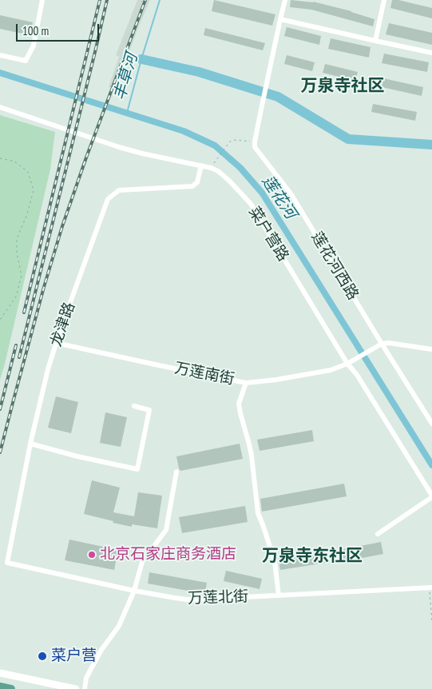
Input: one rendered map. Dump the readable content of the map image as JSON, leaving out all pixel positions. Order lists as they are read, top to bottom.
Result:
{
  "streets": {
    "street": [
      "菜户营路",
      "莲花河西路",
      "龙津路",
      "万莲南街",
      "万莲北街"
    ]
  },
  "crossings": [
    ["菜户营路", "龙津路"],
    ["菜户营路", "万莲南街"],
    ["莲花河西路", "万莲南街"],
    ["龙津路", "万莲南街"],
    ["龙津路", "万莲北街"]
  ],
  "districts": ["万泉寺社区", "万泉寺东社区"],
  "water": ["丰草河", "莲花河"],
  "places": ["北京石家庄商务酒店", "菜户营"],
  "scale_bar": "100 m"
}
